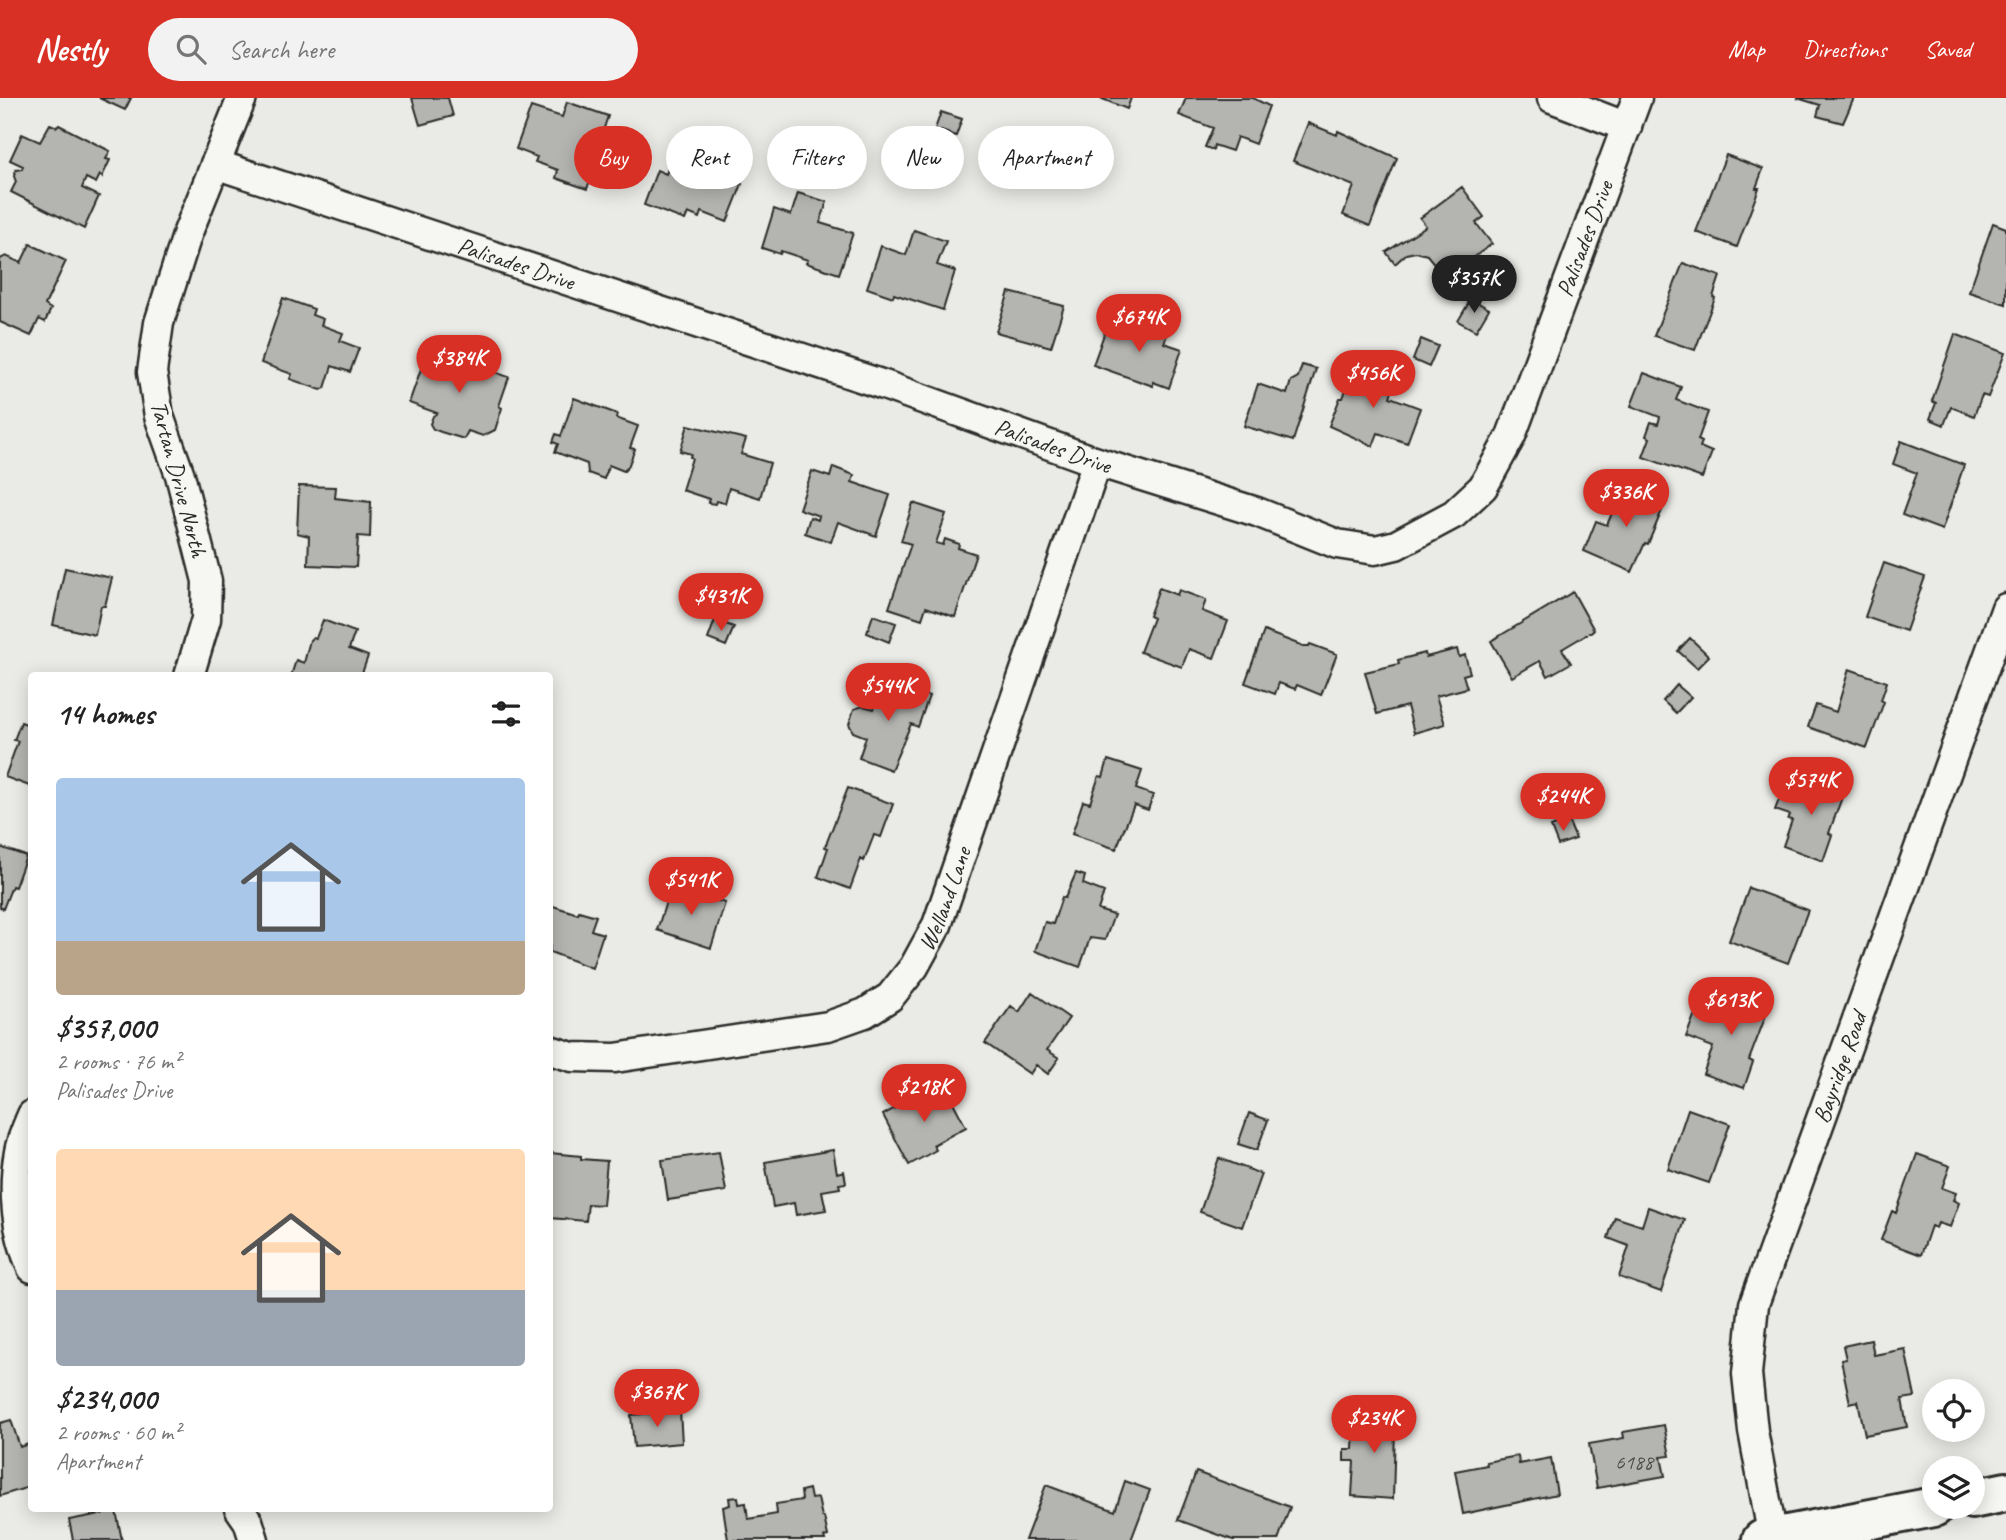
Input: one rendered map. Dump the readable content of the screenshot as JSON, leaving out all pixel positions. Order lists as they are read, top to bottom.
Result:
{
  "streets": {
    "street": [
      "Palisades Drive",
      "Tartan Drive North",
      "Welland Lane",
      "Bayridge Road"
    ]
  },
  "crossings": [
    ["Palisades Drive", "Tartan Drive North"],
    ["Palisades Drive", "Welland Lane"]
  ],
  "house_numbers": ["6188"],
  "page": {
    "header": "Nestly",
    "search": "Search here",
    "nav": ["Map", "Directions", "Saved"],
    "chip": [
      "Buy",
      "Rent",
      "Filters",
      "New",
      "Apartment"
    ],
    "price": [
      "$357K",
      "$674K",
      "$384K",
      "$456K",
      "$336K",
      "$431K",
      "$544K",
      "$574K",
      "$244K",
      "$541K",
      "$613K",
      "$218K",
      "$367K",
      "$234K"
    ],
    "heading": "14 homes",
    "list": [
      {
        "name": "$357,000",
        "note": "2 rooms · 76 m² · Palisades Drive"
      },
      {
        "name": "$234,000",
        "note": "2 rooms · 60 m² · Apartment"
      }
    ]
  }
}
